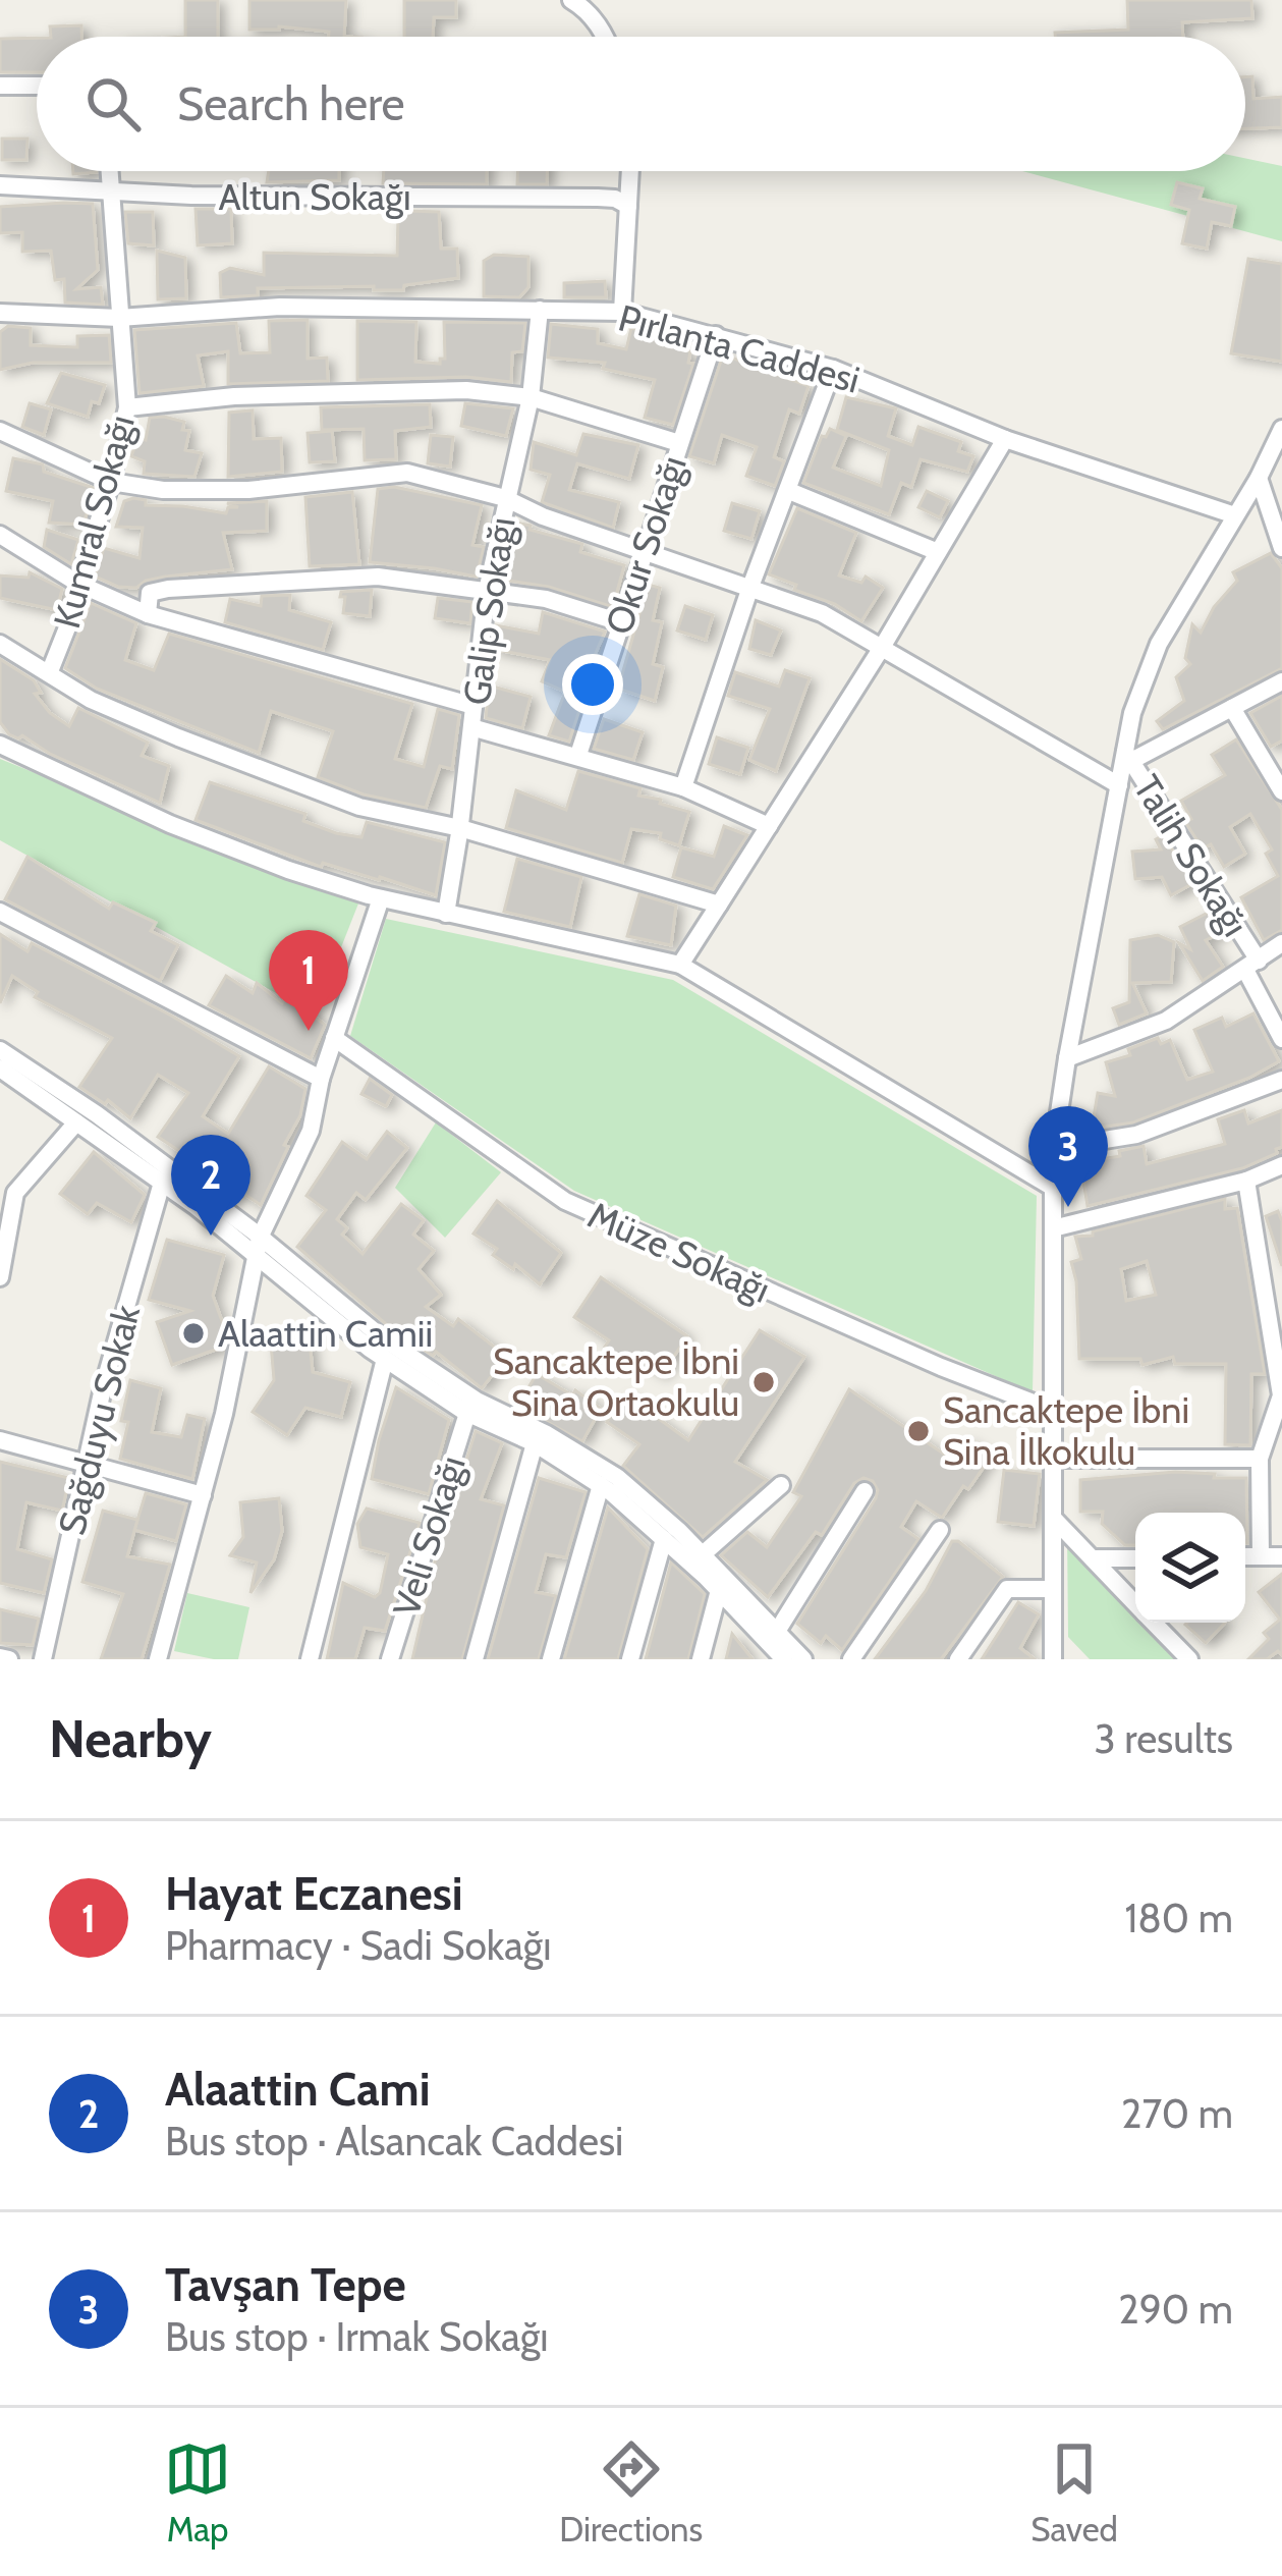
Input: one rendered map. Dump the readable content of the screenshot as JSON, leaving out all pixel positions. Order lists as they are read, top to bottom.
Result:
{
  "streets": {
    "street": [
      "Altun Sokağı",
      "Pırlanta Caddesi",
      "Kumral Sokağı",
      "Okur Sokağı",
      "Galip Sokağı",
      "Talih Sokağı",
      "Müze Sokağı",
      "Sağduyu Sokak",
      "Veli Sokağı"
    ]
  },
  "crossings": [
    ["Altun Sokağı", "Kumral Sokağı"],
    ["Pırlanta Caddesi", "Kumral Sokağı"],
    ["Pırlanta Caddesi", "Okur Sokağı"],
    ["Pırlanta Caddesi", "Galip Sokağı"]
  ],
  "places": ["Alaattin Camii", "Sancaktepe İbni Sina Ortaokulu", "Sancaktepe İbni Sina İlkokulu"],
  "page": {
    "search": "Search here",
    "pins": ["1", "3", "2"],
    "heading": ["Nearby", "3 results"],
    "list": [
      {
        "mark": "1",
        "name": "Hayat Eczanesi",
        "note": "Pharmacy · Sadi Sokağı",
        "value": "180 m"
      },
      {
        "mark": "2",
        "name": "Alaattin Cami",
        "note": "Bus stop · Alsancak Caddesi",
        "value": "270 m"
      },
      {
        "mark": "3",
        "name": "Tavşan Tepe",
        "note": "Bus stop · Irmak Sokağı",
        "value": "290 m"
      }
    ],
    "nav": ["Map", "Directions", "Saved"]
  }
}
